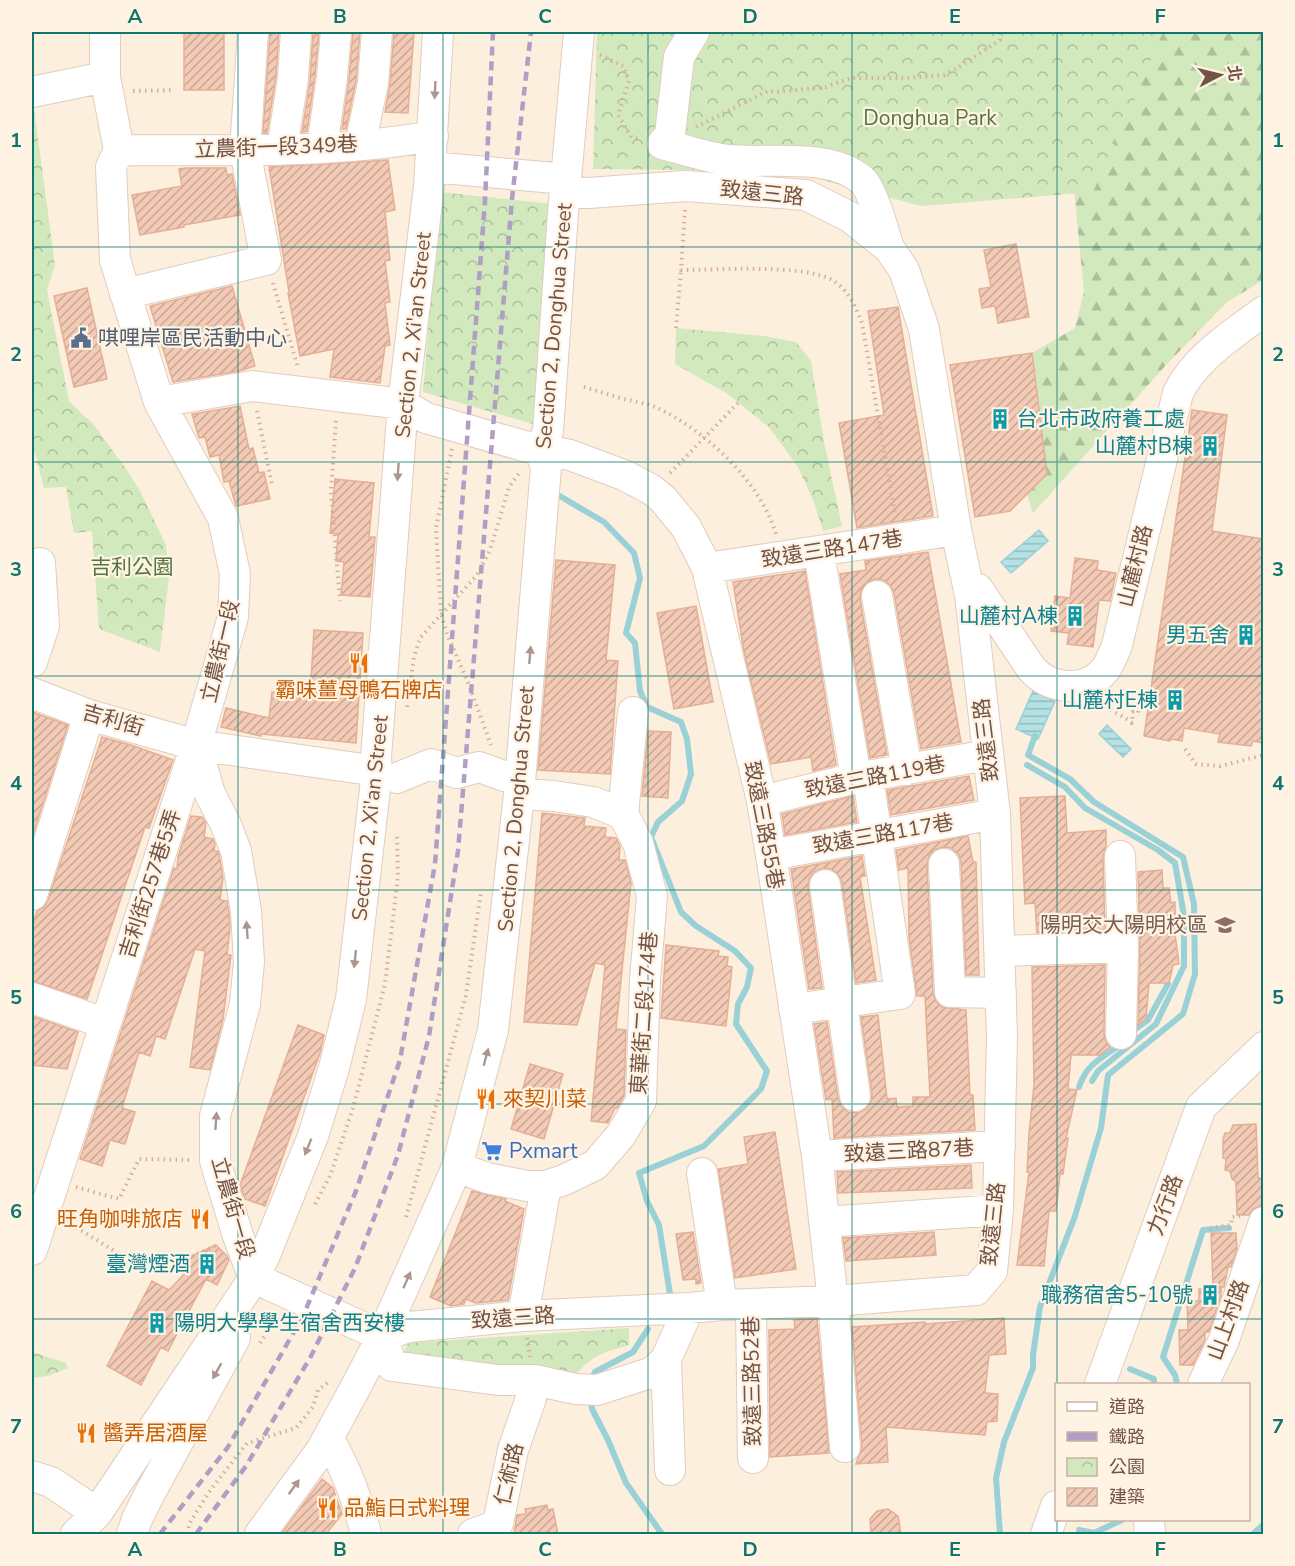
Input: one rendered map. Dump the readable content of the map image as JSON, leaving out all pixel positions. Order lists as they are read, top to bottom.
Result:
{
  "streets": {
    "street": [
      "立農街一段349巷",
      "致遠三路",
      "Section 2, Donghua Street",
      "Section 2, Xi'an Street",
      "致遠三路147巷",
      "山麓村路",
      "立農街一段",
      "吉利街",
      "致遠三路119巷",
      "致遠三路55巷",
      "致遠三路117巷",
      "吉利街257巷5弄",
      "東華街二段174巷",
      "致遠三路87巷",
      "力行路",
      "山上村路",
      "致遠三路52巷",
      "仁術路"
    ]
  },
  "crossings": [
    ["立農街一段349巷", "Section 2, Xi'an Street"],
    ["立農街一段349巷", "立農街一段"],
    ["致遠三路", "Section 2, Donghua Street"],
    ["致遠三路", "Section 2, Xi'an Street"],
    ["致遠三路", "致遠三路147巷"],
    ["致遠三路", "致遠三路119巷"],
    ["致遠三路", "致遠三路55巷"],
    ["致遠三路", "致遠三路117巷"],
    ["致遠三路", "致遠三路87巷"],
    ["致遠三路", "致遠三路52巷"],
    ["Section 2, Donghua Street", "致遠三路55巷"],
    ["Section 2, Donghua Street", "東華街二段174巷"],
    ["Section 2, Xi'an Street", "立農街一段"],
    ["Section 2, Xi'an Street", "吉利街"],
    ["Section 2, Xi'an Street", "致遠三路55巷"],
    ["致遠三路147巷", "致遠三路55巷"],
    ["立農街一段", "吉利街"],
    ["立農街一段", "吉利街257巷5弄"],
    ["吉利街", "吉利街257巷5弄"],
    ["致遠三路119巷", "致遠三路55巷"],
    ["致遠三路55巷", "致遠三路117巷"],
    ["致遠三路55巷", "致遠三路87巷"]
  ],
  "parks": ["Donghua Park", "吉利公園"],
  "places": {
    "public building": ["唭哩岸區民活動中心"],
    "building": [
      "台北市政府養工處",
      "山麓村B棟",
      "山麓村A棟",
      "男五舍",
      "山麓村E棟",
      "臺灣煙酒",
      "職務宿舍5-10號",
      "陽明大學學生宿舍西安樓"
    ],
    "restaurant": [
      "霸味薑母鴨石牌店",
      "來契川菜",
      "旺角咖啡旅店",
      "醬弄居酒屋",
      "品鮨日式料理"
    ],
    "school or university": ["陽明交大陽明校區"],
    "supermarket": ["Pxmart"]
  },
  "legend": [
    "道路",
    "鐵路",
    "公園",
    "建築"
  ],
  "north": "right",
  "grid": {
    "columns": [
      "A",
      "B",
      "C",
      "D",
      "E",
      "F"
    ],
    "rows": [
      "1",
      "2",
      "3",
      "4",
      "5",
      "6",
      "7"
    ]
  }
}
